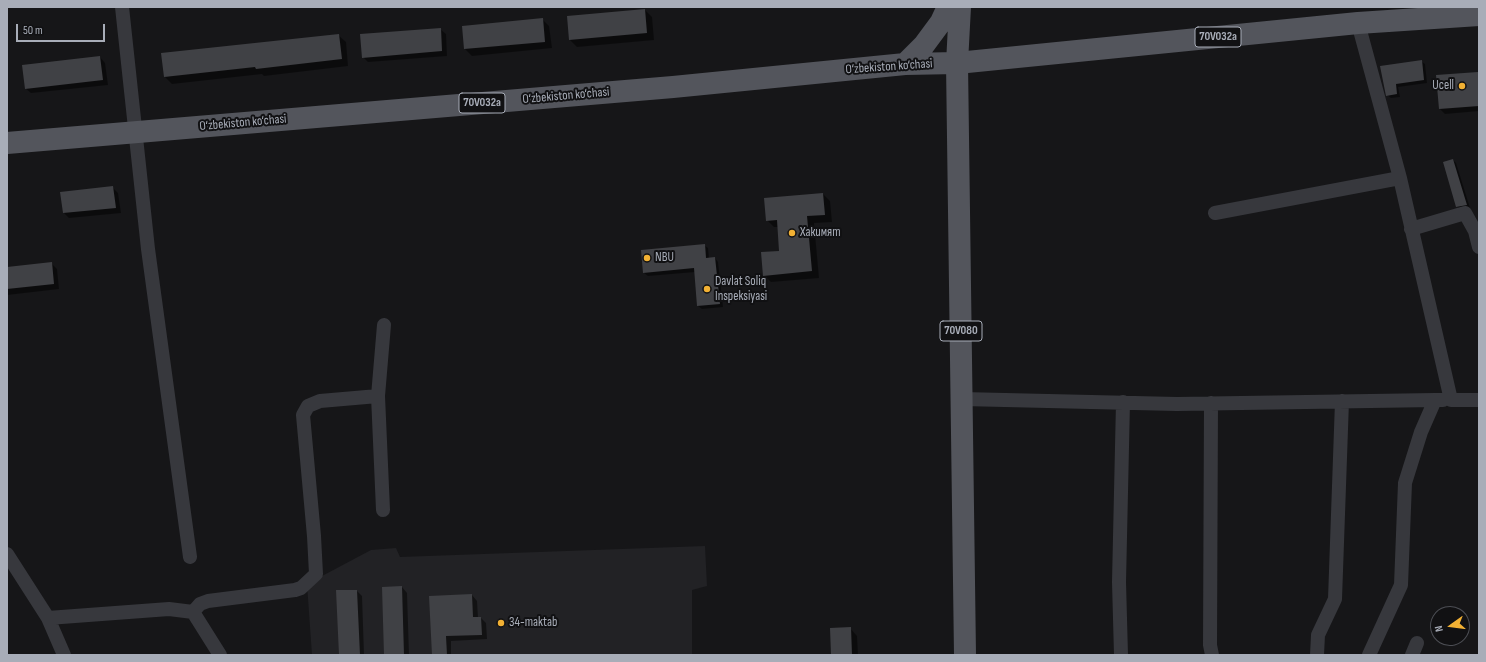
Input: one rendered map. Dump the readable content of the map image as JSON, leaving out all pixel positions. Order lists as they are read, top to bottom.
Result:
{
  "streets": {
    "main road": ["70V032a", "O‘zbekiston ko‘chasi", "70V080"]
  },
  "crossings": [
    ["70V032a", "O‘zbekiston ko‘chasi"],
    ["70V032a", "70V080"],
    ["O‘zbekiston ko‘chasi", "70V080"]
  ],
  "places": [
    "Ucell",
    "Хакимят",
    "NBU",
    "Davlat Soliq Inspeksiyasi",
    "34-maktab"
  ],
  "scale_bar": "50 m",
  "north": "left"
}
